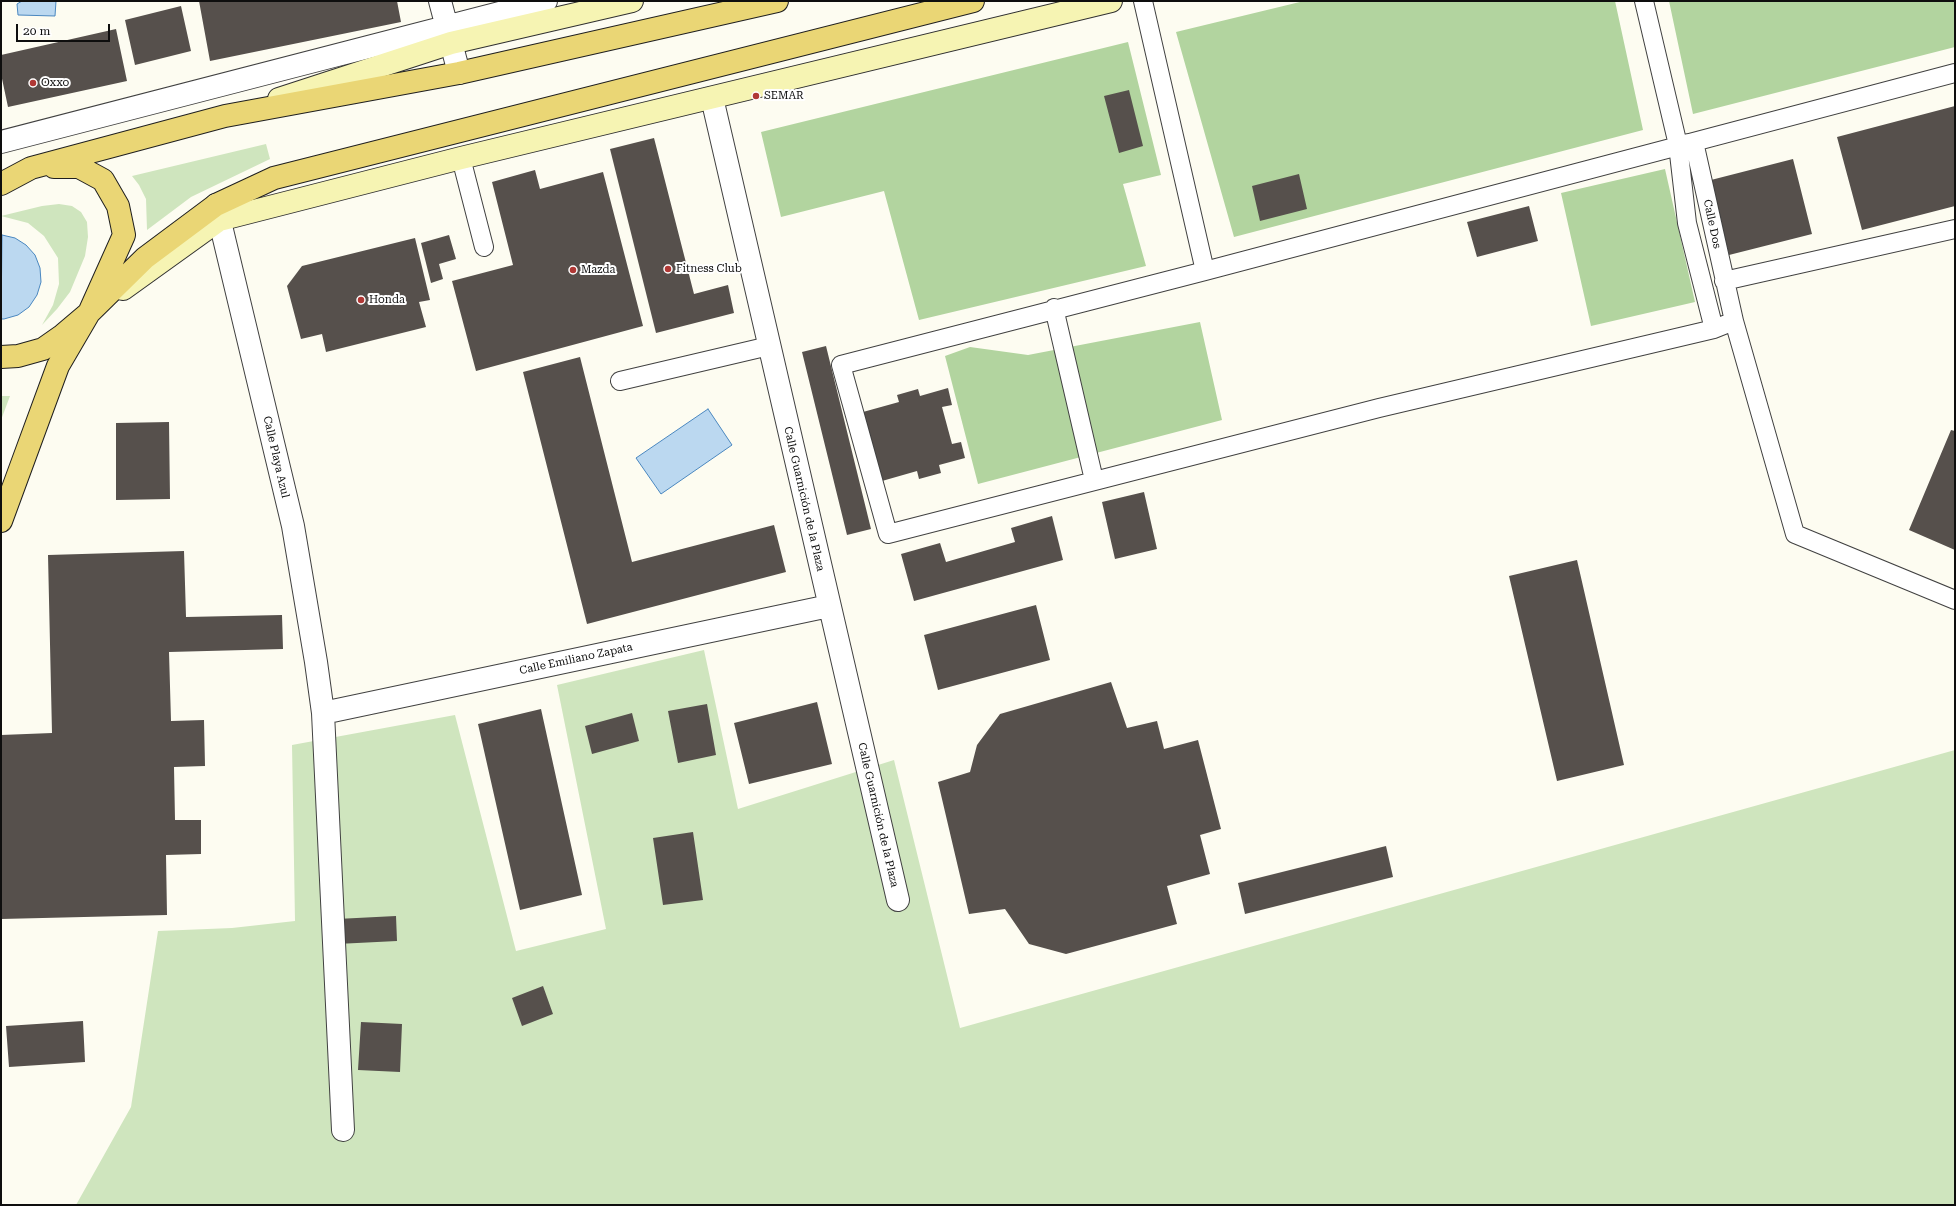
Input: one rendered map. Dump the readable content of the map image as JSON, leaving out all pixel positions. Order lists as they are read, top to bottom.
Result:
{
  "streets": {
    "street": ["Calle Playa Azul", "Calle Guarnición de la Plaza", "Calle Emiliano Zapata"],
    "lane": ["Calle Dos"]
  },
  "crossings": [
    ["Calle Playa Azul", "Calle Emiliano Zapata"],
    ["Calle Guarnición de la Plaza", "Calle Emiliano Zapata"]
  ],
  "places": [
    "Oxxo",
    "SEMAR",
    "Fitness Club",
    "Mazda",
    "Honda"
  ],
  "scale_bar": "20 m"
}
